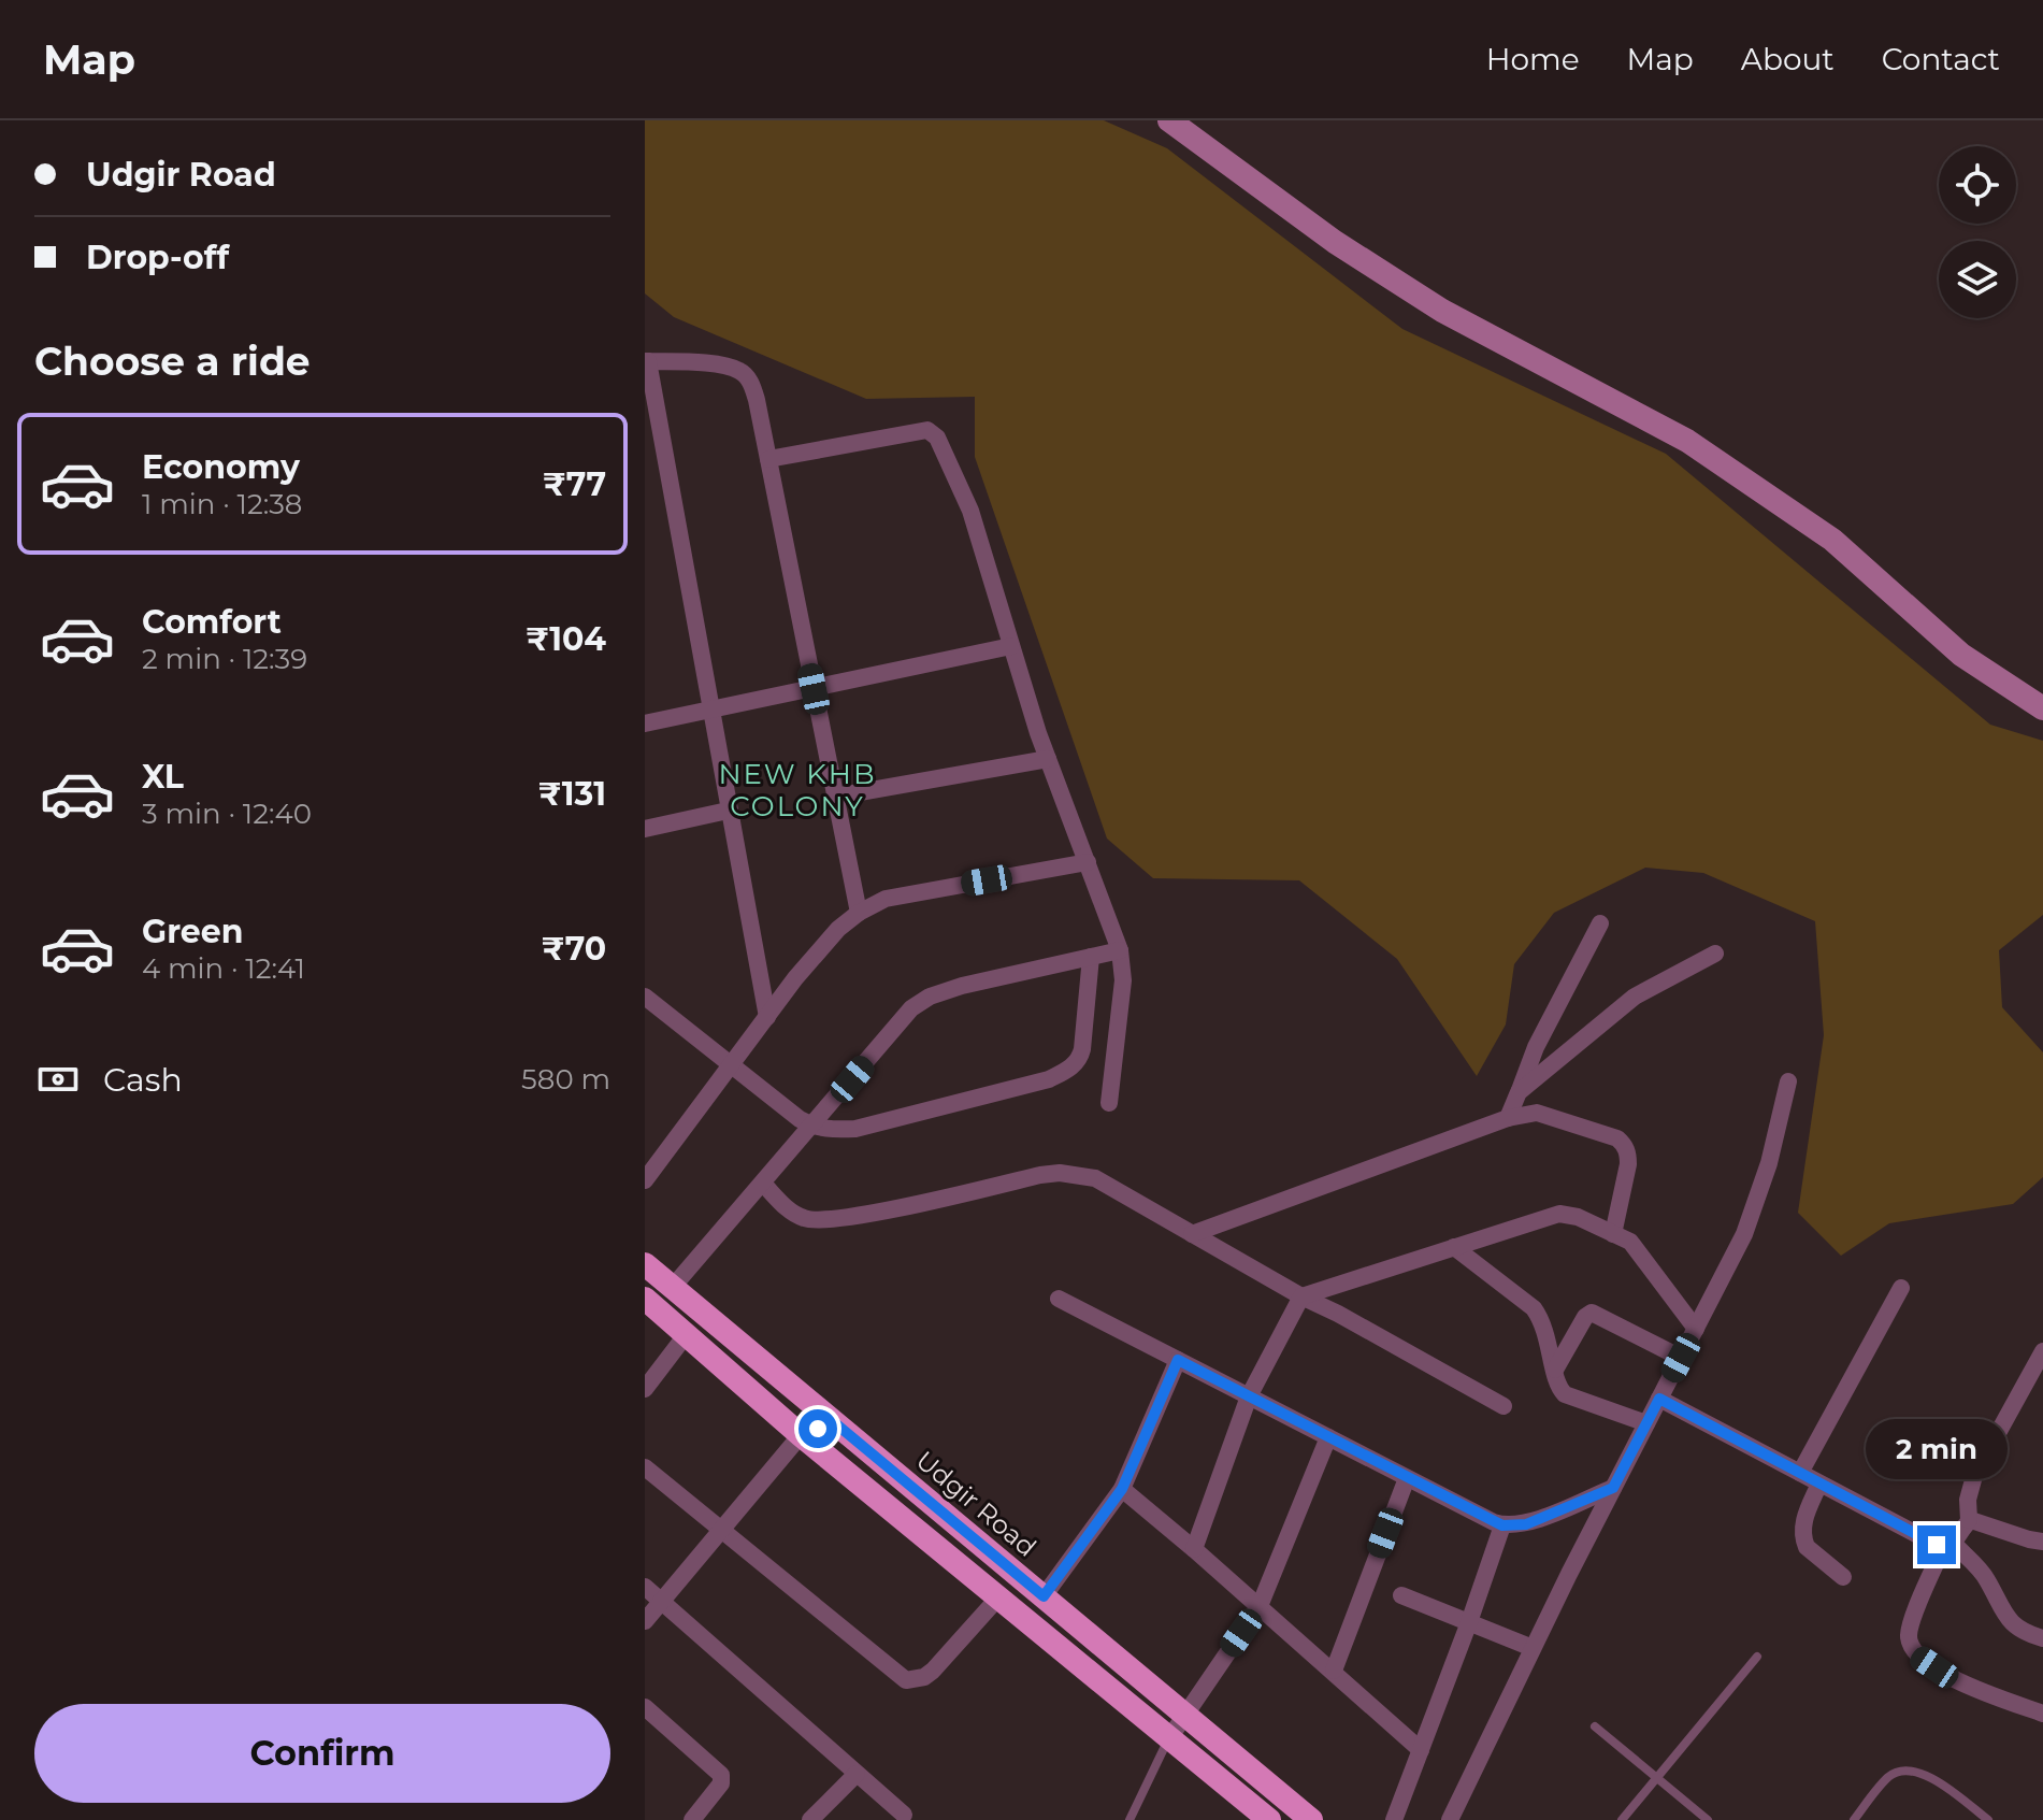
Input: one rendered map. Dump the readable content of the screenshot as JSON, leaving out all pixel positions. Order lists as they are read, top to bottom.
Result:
{
  "streets": {
    "highway": ["Udgir Road"]
  },
  "districts": ["NEW KHB COLONY"],
  "page": {
    "header": "Map",
    "nav": [
      "Home",
      "Map",
      "About",
      "Contact"
    ],
    "banner": ["Udgir Road", "Drop-off"],
    "heading": "Choose a ride",
    "list": [
      {
        "name": "Economy",
        "note": "1 min · 12:38",
        "value": "₹77"
      },
      {
        "name": "Comfort",
        "note": "2 min · 12:39",
        "value": "₹104"
      },
      {
        "name": "XL",
        "note": "3 min · 12:40",
        "value": "₹131"
      },
      {
        "name": "Green",
        "note": "4 min · 12:41",
        "value": "₹70"
      }
    ],
    "pay": ["Cash", "580 m"],
    "bubble": "2 min",
    "buttons": "Confirm"
  }
}
